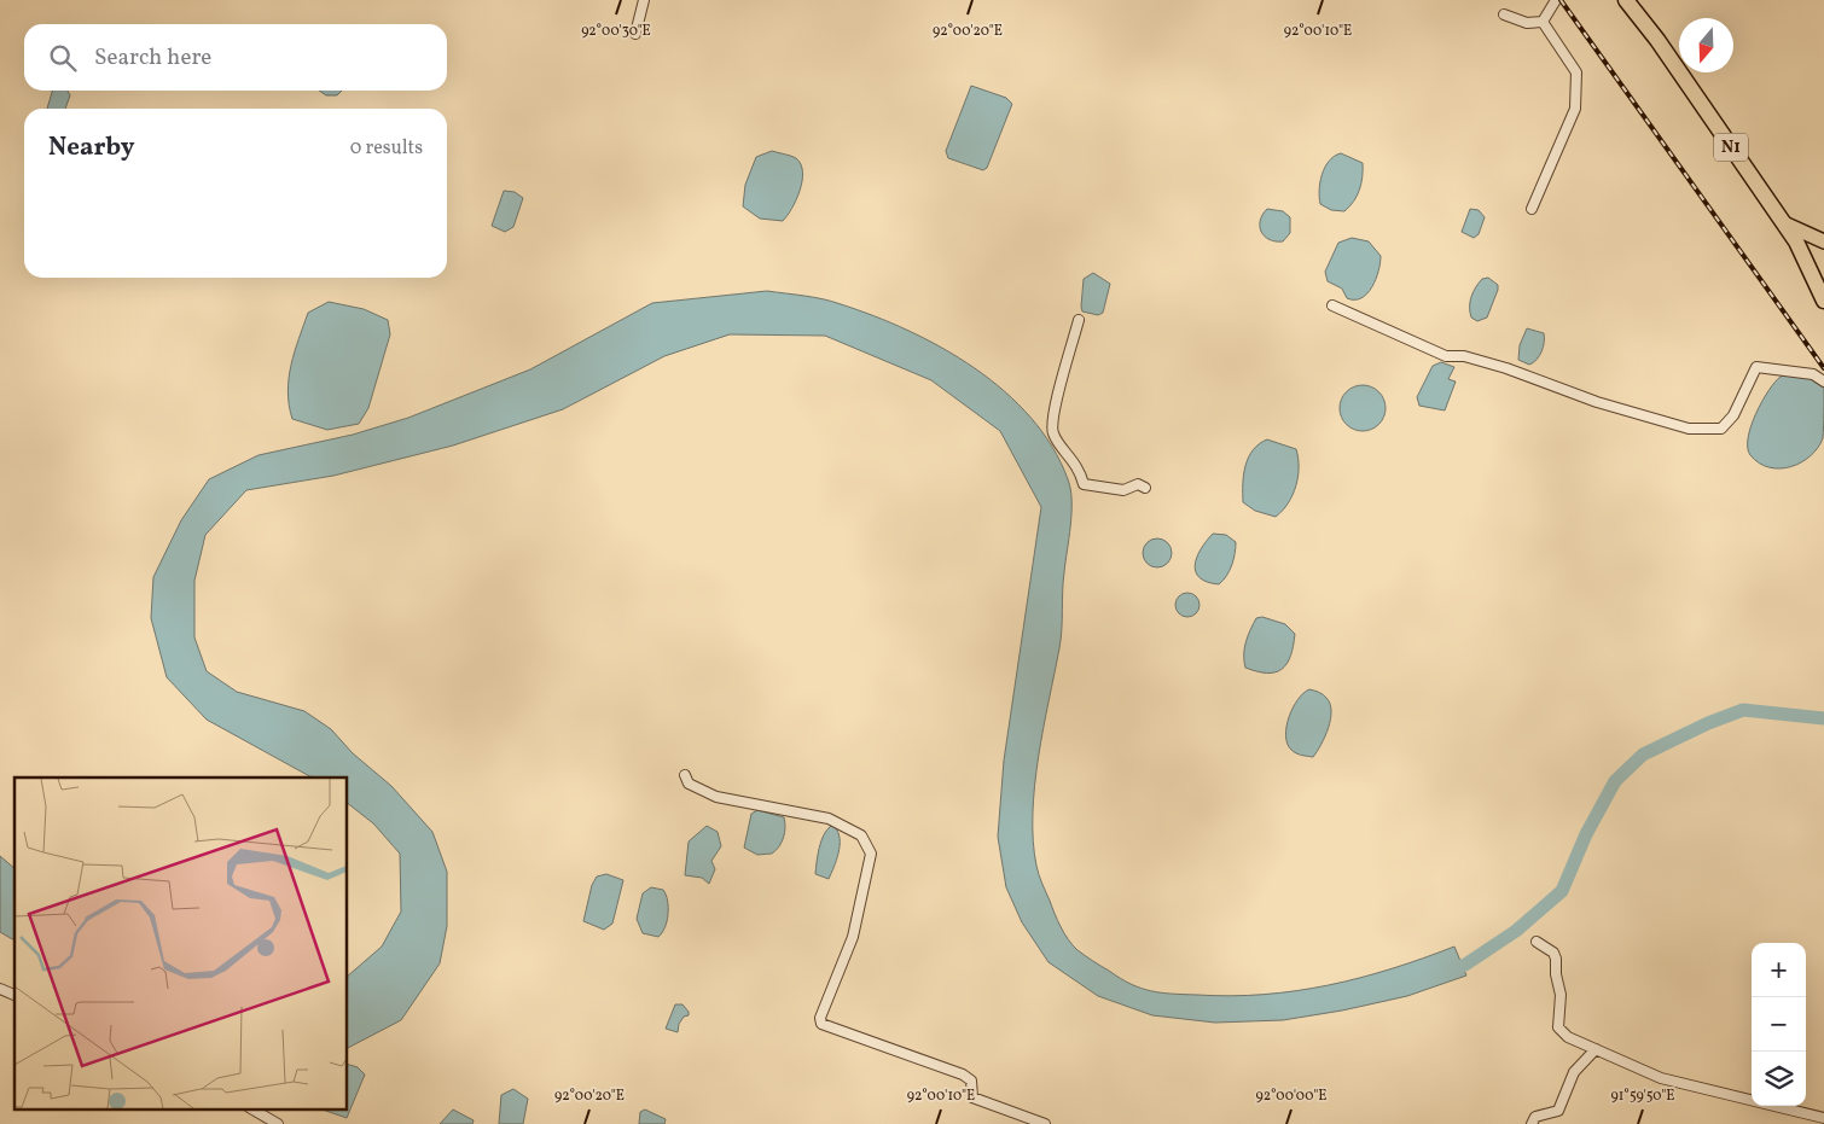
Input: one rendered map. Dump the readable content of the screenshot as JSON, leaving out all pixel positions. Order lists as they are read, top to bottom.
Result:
{
  "streets": {
    "highway": ["N1"]
  },
  "north": "bottom",
  "page": {
    "search": "Search here",
    "heading": ["Nearby", "0 results"],
    "map_buttons": ["+", "−"]
  },
  "coordinates": [
    "92°00'30\"E",
    "92°00'20\"E",
    "92°00'10\"E",
    "92°00'00\"E",
    "91°59'50\"E"
  ]
}
